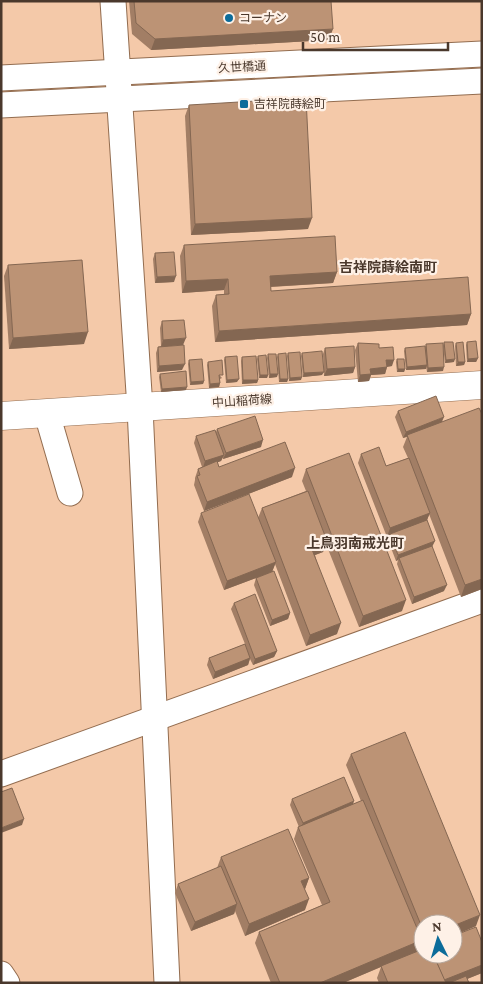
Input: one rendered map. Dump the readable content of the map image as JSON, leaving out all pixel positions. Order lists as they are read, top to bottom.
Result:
{
  "streets": {
    "main road": ["中山稲荷線"],
    "street": ["久世橋通"]
  },
  "districts": ["吉祥院蒔絵南町", "上鳥羽南戒光町"],
  "places": {
    "other": ["コーナン"],
    "transit": ["吉祥院蒔絵町"]
  },
  "scale_bar": "50 m",
  "north": "top"
}
